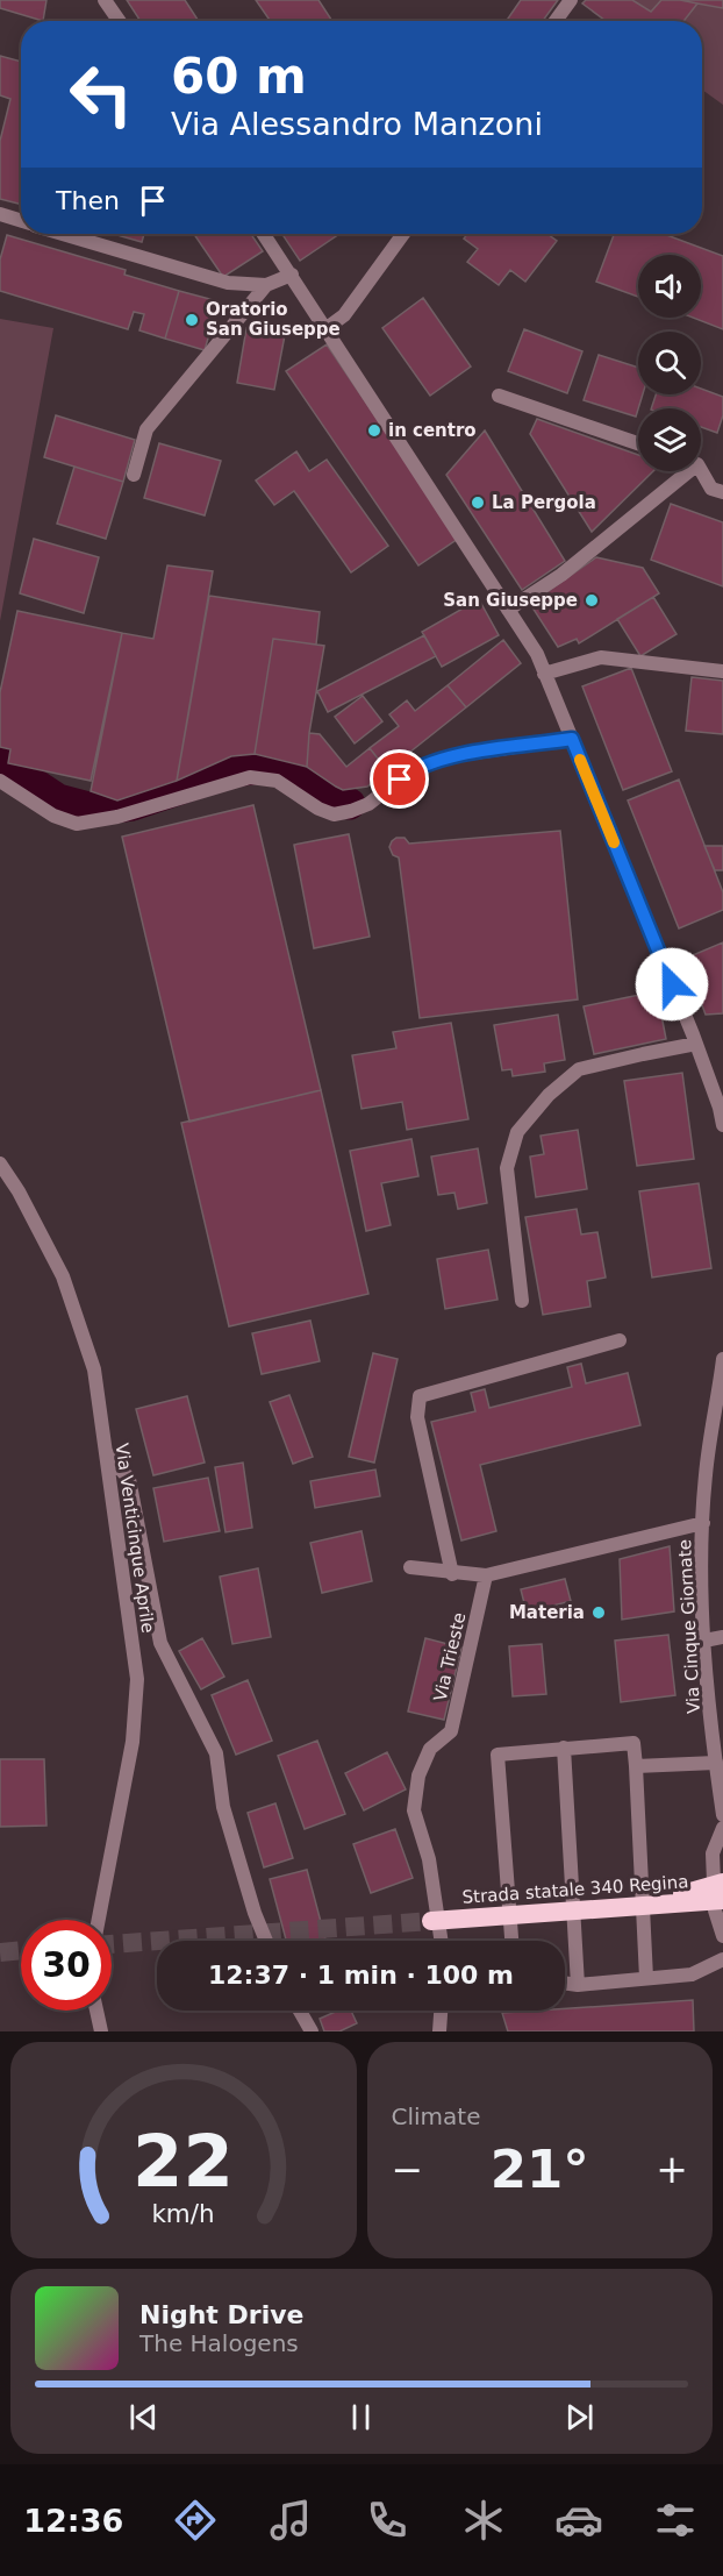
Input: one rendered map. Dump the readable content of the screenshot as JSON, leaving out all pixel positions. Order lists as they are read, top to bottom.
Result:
{
  "streets": {
    "highway": ["Strada statale 340 Regina"],
    "street": ["Via Venticinque Aprile", "Via Cinque Giornate", "Via Trieste"]
  },
  "places": [
    "Oratorio San Giuseppe",
    "in centro",
    "La Pergola",
    "San Giuseppe",
    "Materia"
  ],
  "page": {
    "turn": ["60 m", "Via Alessandro Manzoni"],
    "then": "Then",
    "limit": "30",
    "trip": "12:37 · 1 min · 100 m",
    "tile": "Climate",
    "heat": ["−", "21°", "+"],
    "song": ["Night Drive", "The Halogens"],
    "tabs": "12:36",
    "gauge": ["22", "km/h"]
  }
}
